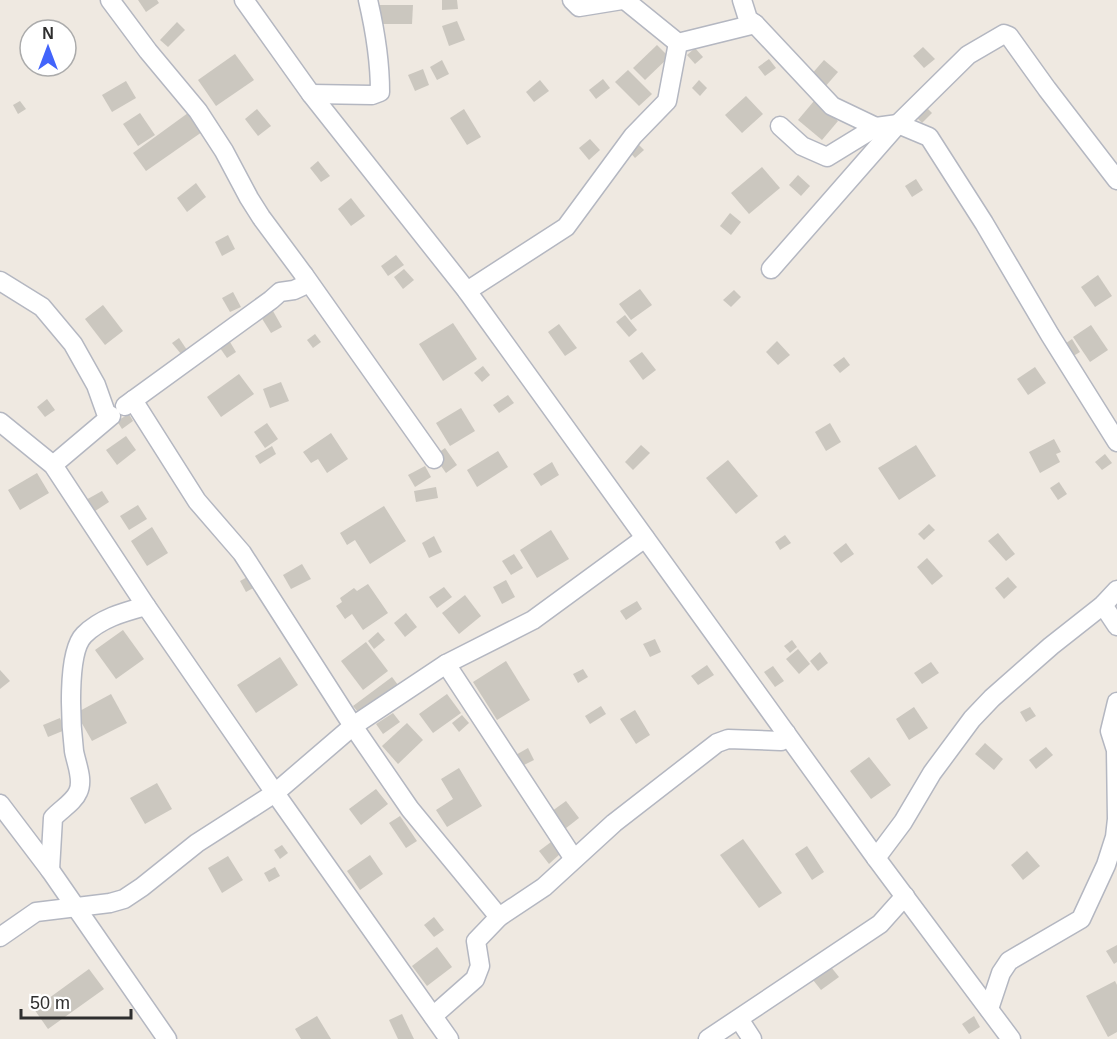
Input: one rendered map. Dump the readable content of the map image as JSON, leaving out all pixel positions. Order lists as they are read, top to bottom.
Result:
{
  "scale_bar": "50 m",
  "north": "top"
}
